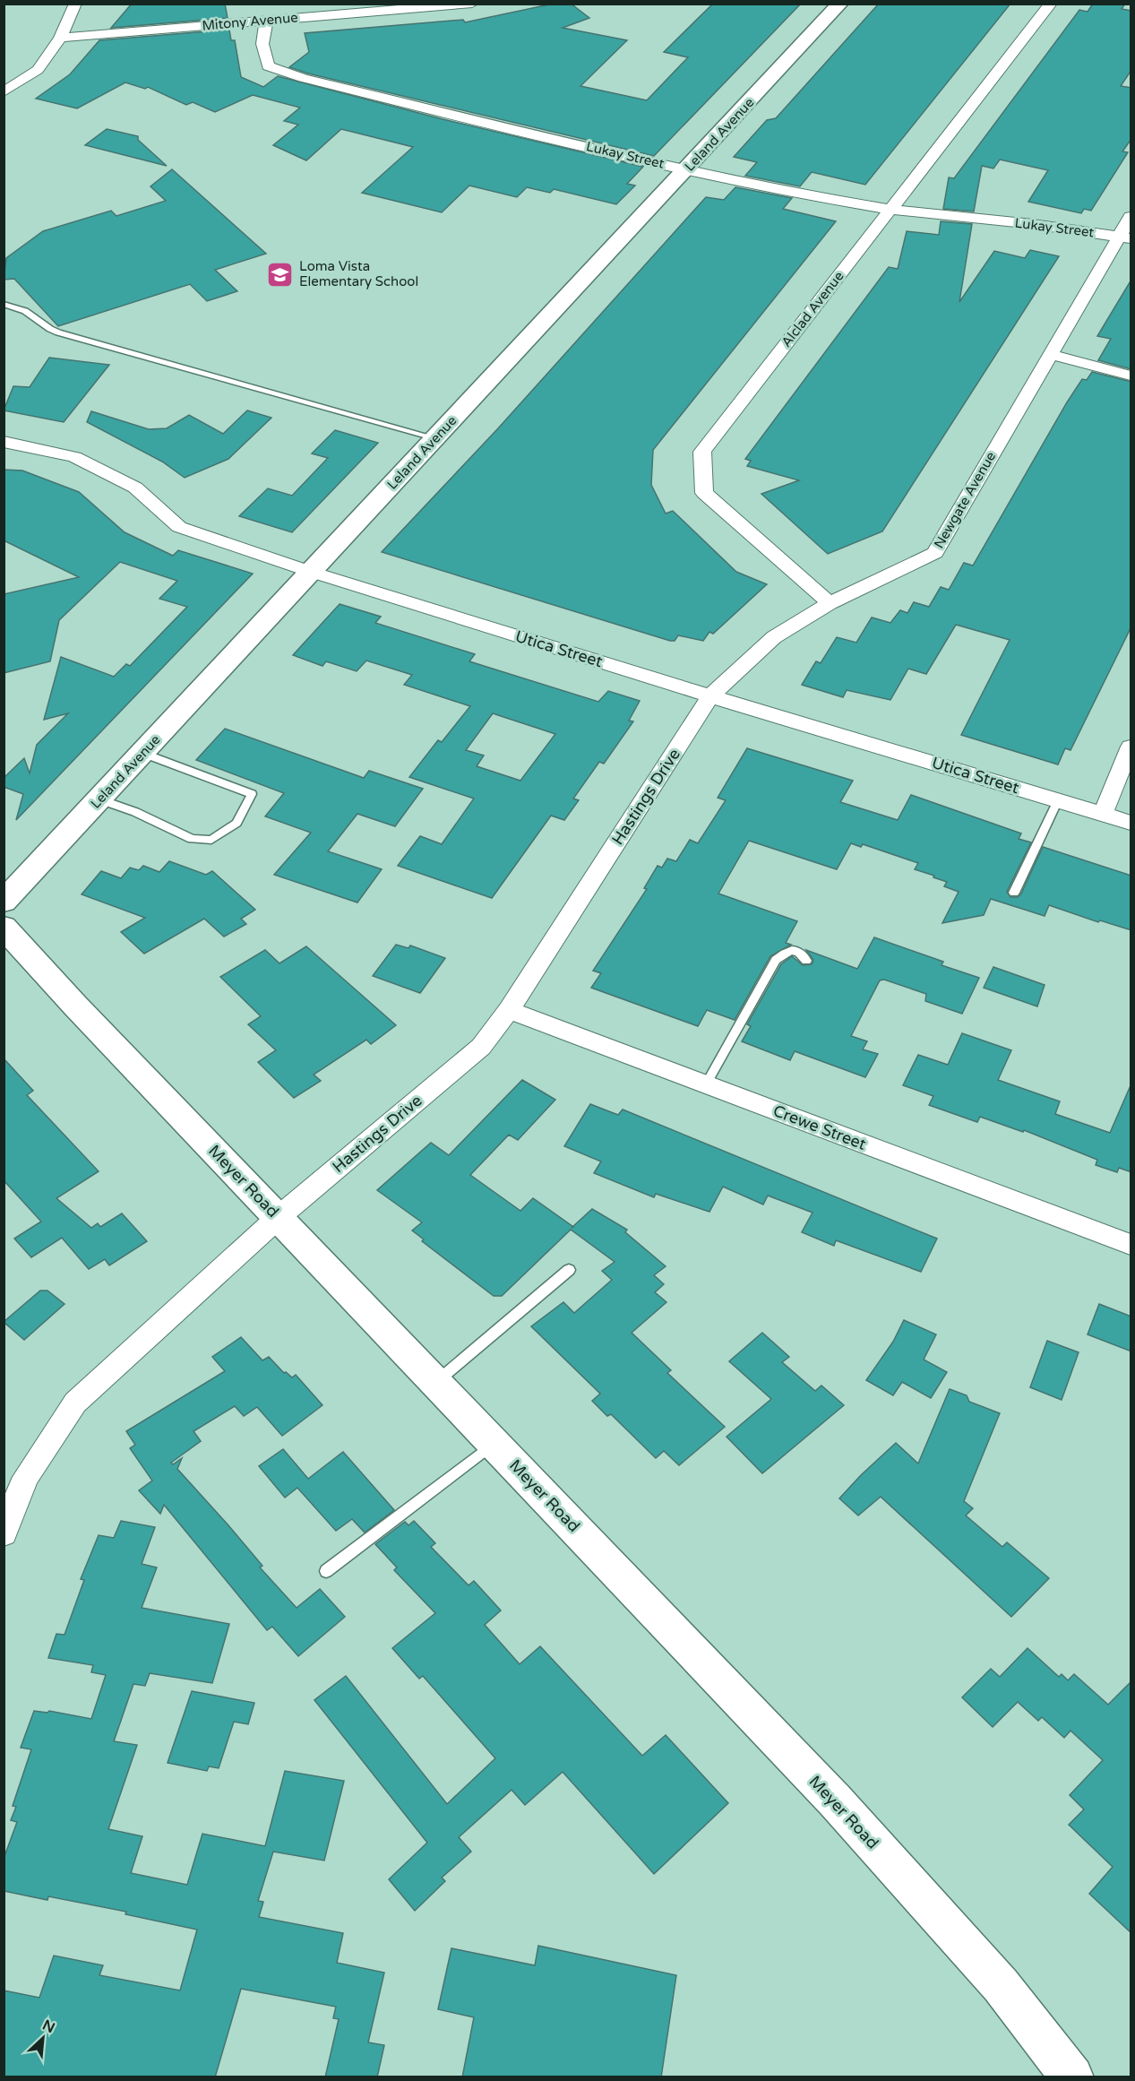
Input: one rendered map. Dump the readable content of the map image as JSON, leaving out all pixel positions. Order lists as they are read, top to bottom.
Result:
{
  "streets": {
    "street": [
      "Mitony Avenue",
      "Leland Avenue",
      "Lukay Street",
      "Alclad Avenue",
      "Newgate Avenue",
      "Utica Street",
      "Hastings Drive",
      "Crewe Street",
      "Meyer Road"
    ]
  },
  "crossings": [
    ["Mitony Avenue", "Lukay Street"],
    ["Leland Avenue", "Lukay Street"],
    ["Leland Avenue", "Utica Street"],
    ["Lukay Street", "Alclad Avenue"],
    ["Lukay Street", "Newgate Avenue"],
    ["Alclad Avenue", "Newgate Avenue"],
    ["Newgate Avenue", "Utica Street"],
    ["Newgate Avenue", "Hastings Drive"],
    ["Utica Street", "Hastings Drive"],
    ["Hastings Drive", "Crewe Street"],
    ["Hastings Drive", "Meyer Road"]
  ],
  "places": {
    "school or university": ["Loma Vista Elementary School"]
  },
  "north": "top right"
}
